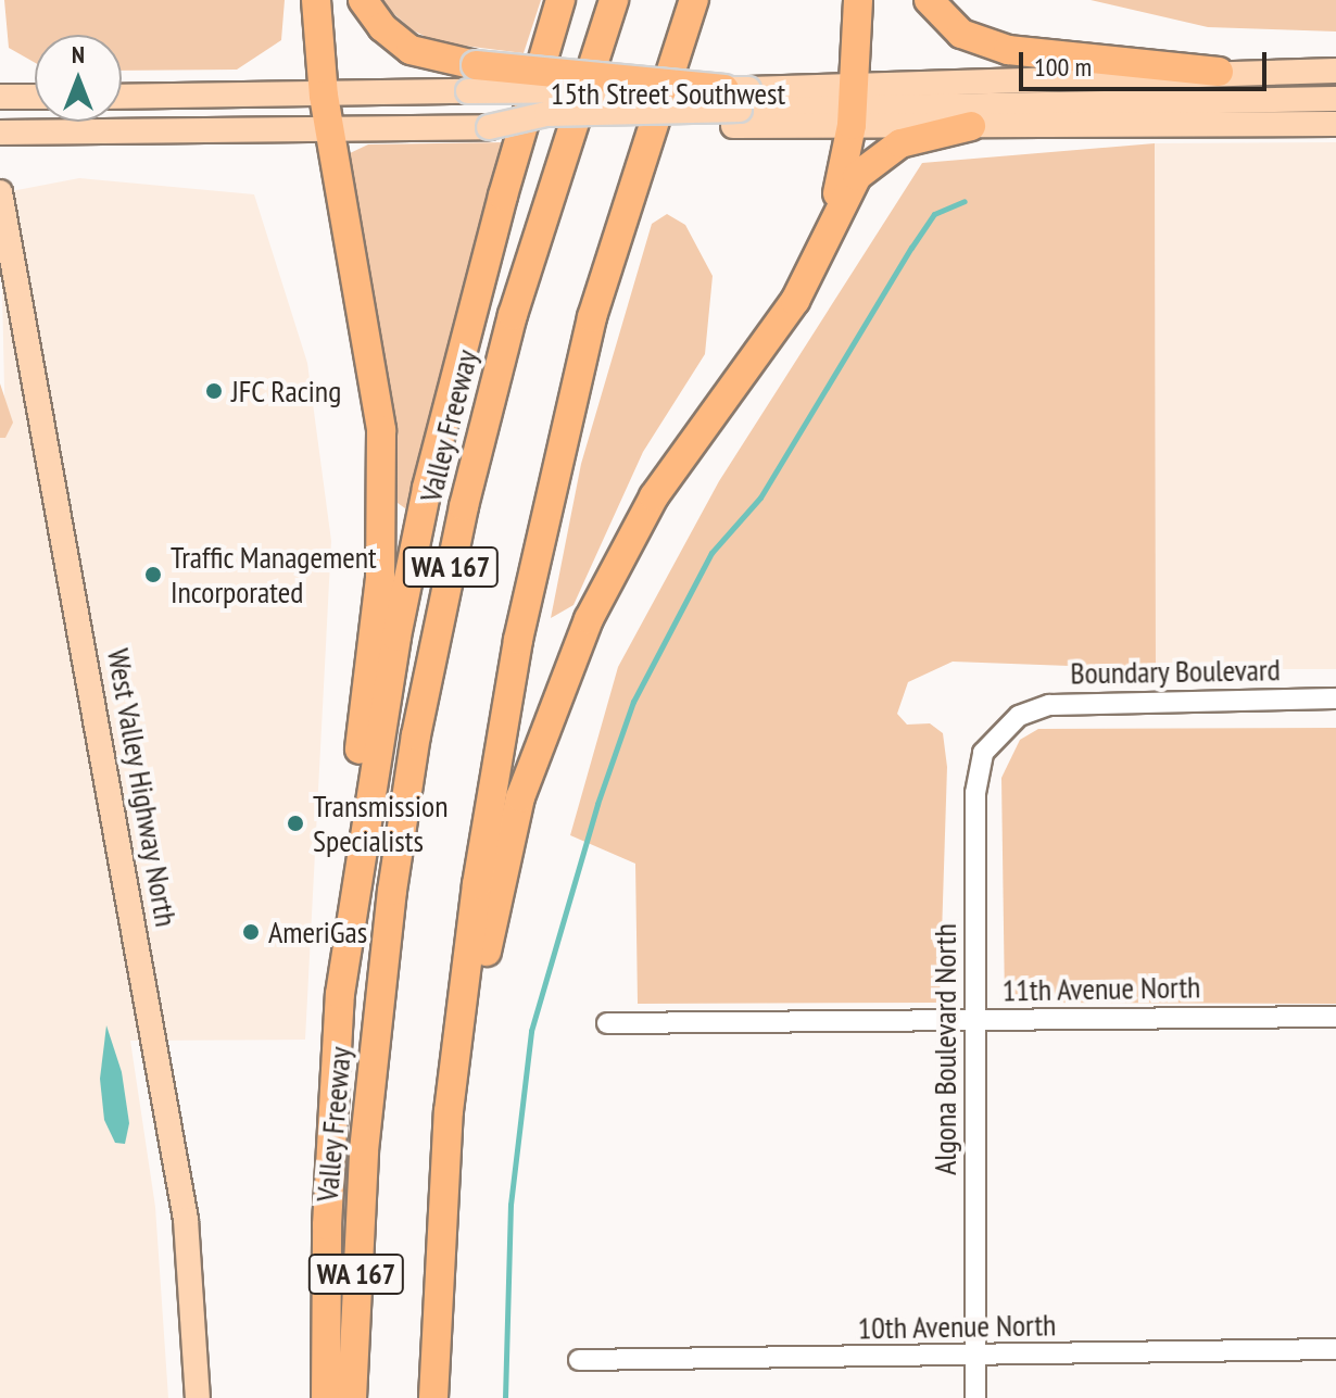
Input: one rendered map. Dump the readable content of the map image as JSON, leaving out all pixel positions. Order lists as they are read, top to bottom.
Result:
{
  "streets": {
    "highway": ["Valley Freeway", "WA 167"],
    "main road": ["15th Street Southwest", "West Valley Highway North"],
    "street": [
      "Boundary Boulevard",
      "11th Avenue North",
      "Algona Boulevard North",
      "10th Avenue North"
    ]
  },
  "crossings": [
    ["Boundary Boulevard", "Algona Boulevard North"],
    ["11th Avenue North", "Algona Boulevard North"],
    ["Algona Boulevard North", "10th Avenue North"]
  ],
  "places": [
    "JFC Racing",
    "Traffic Management Incorporated",
    "Transmission Specialists",
    "AmeriGas"
  ],
  "scale_bar": "100 m",
  "north": "top"
}
